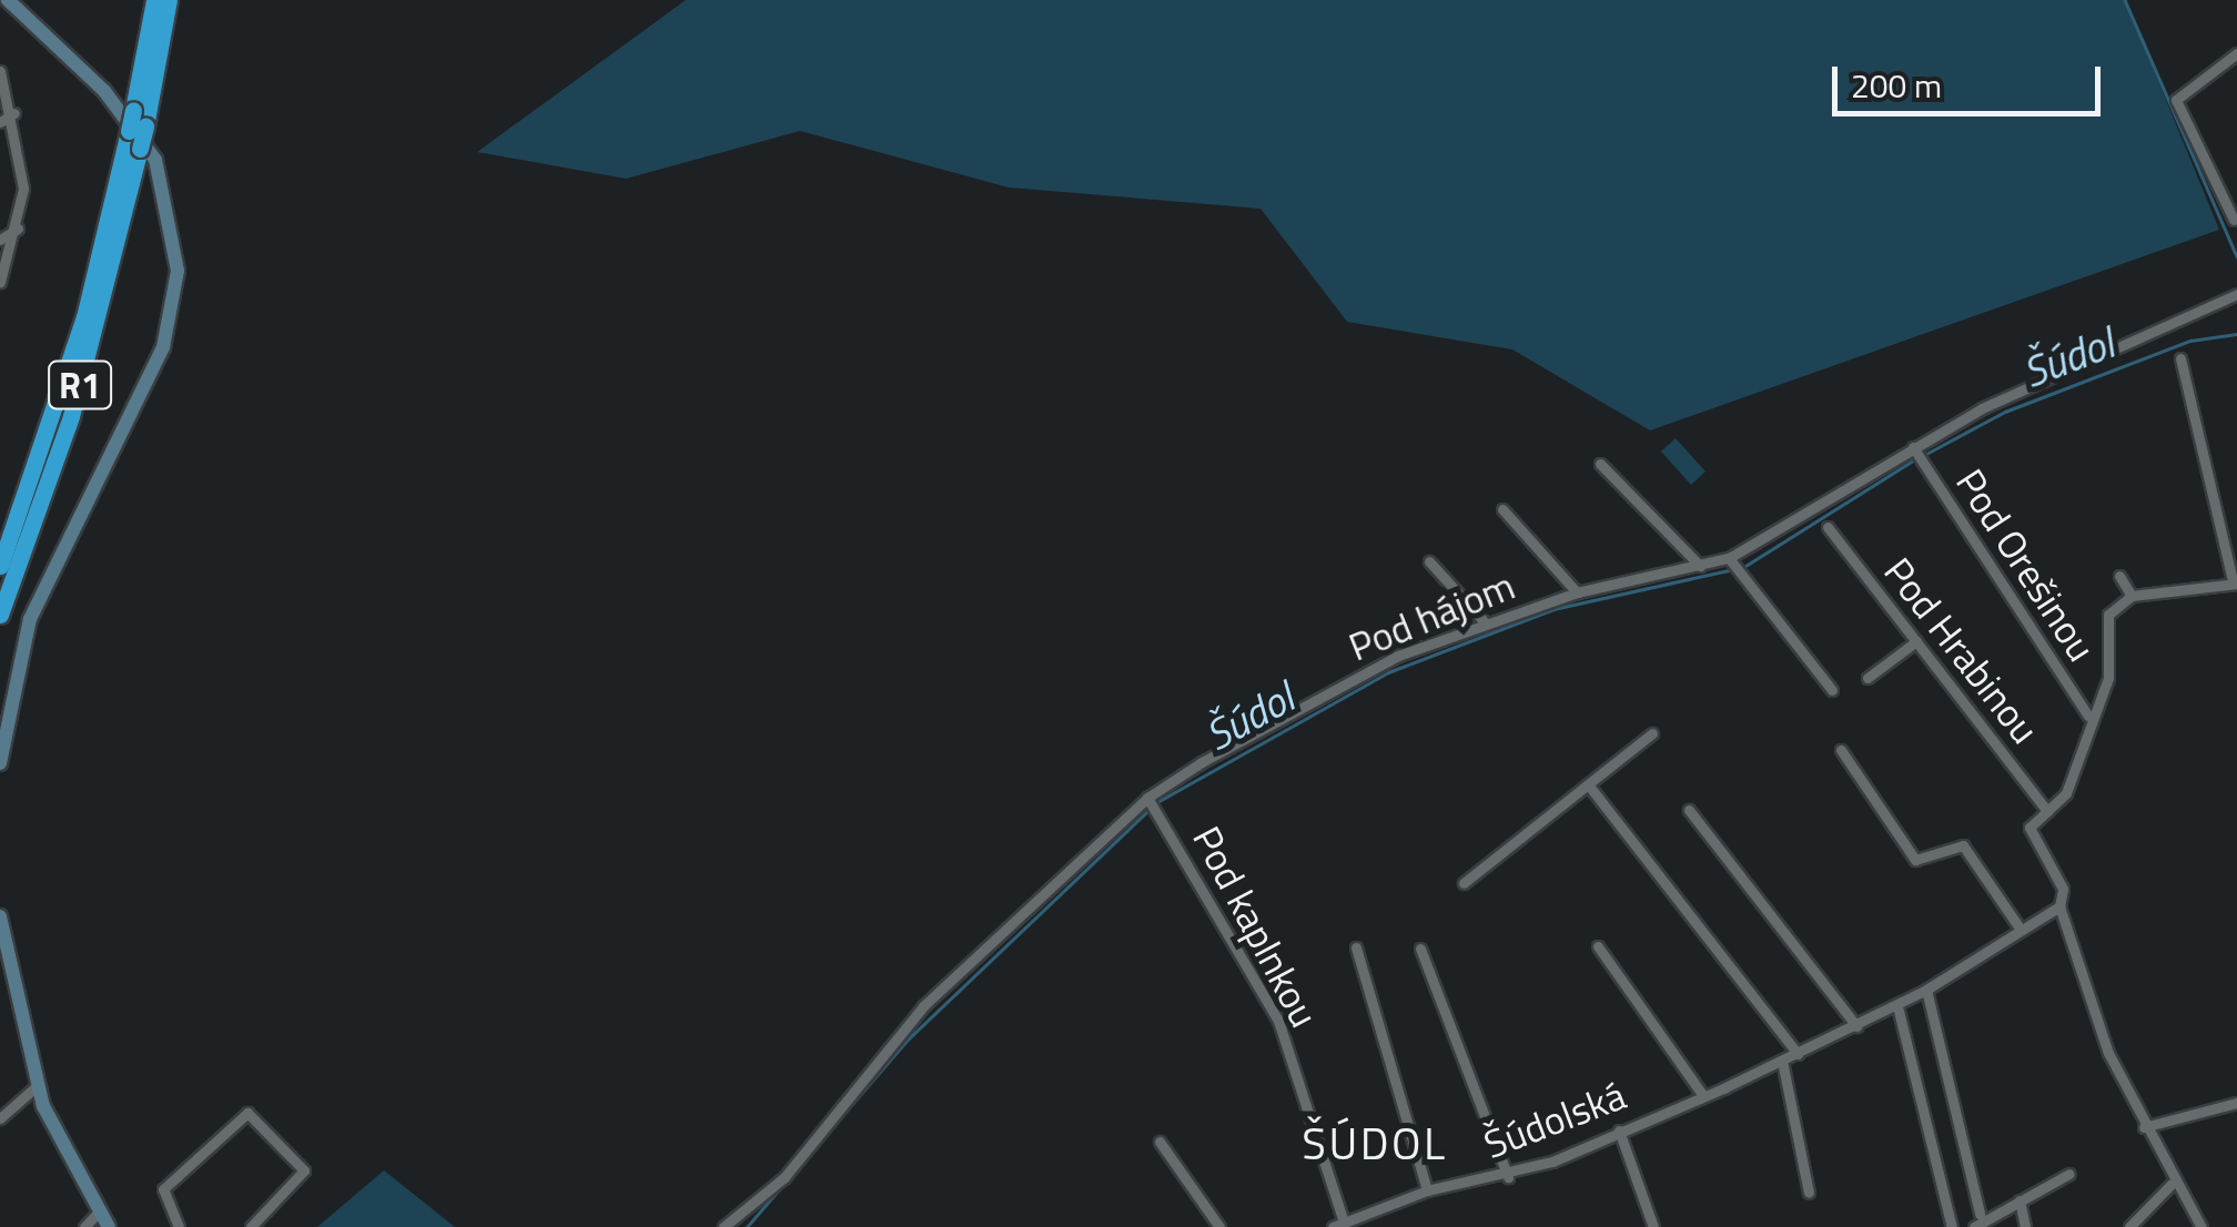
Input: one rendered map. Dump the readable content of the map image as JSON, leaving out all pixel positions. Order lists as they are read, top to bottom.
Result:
{
  "streets": {
    "highway": ["R1"],
    "street": [
      "Pod Orešinou",
      "Pod hájom",
      "Pod Hrabinou",
      "Pod kaplnkou",
      "Šúdolská"
    ]
  },
  "crossings": [
    ["Pod Orešinou", "Pod hájom"],
    ["Pod hájom", "Pod kaplnkou"],
    ["Pod kaplnkou", "Šúdolská"]
  ],
  "districts": ["ŠÚDOL"],
  "water": ["Šúdol"],
  "scale_bar": "200 m"
}
